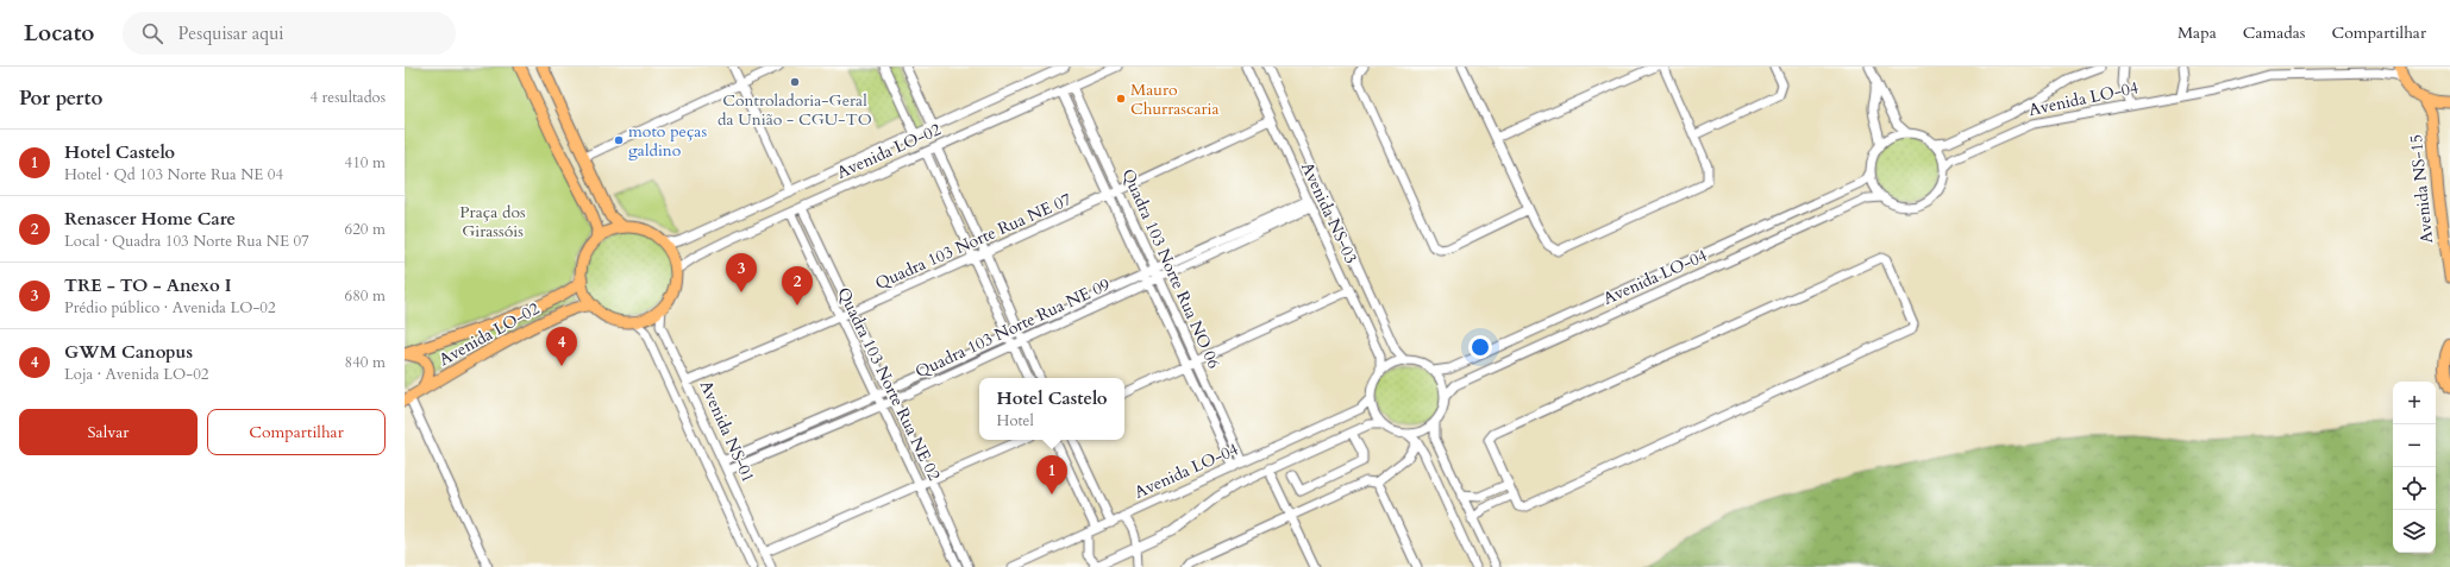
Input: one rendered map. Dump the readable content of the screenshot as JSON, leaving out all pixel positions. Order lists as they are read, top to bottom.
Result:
{
  "streets": {
    "main road": ["Avenida LO-02", "Avenida NS-15"],
    "street": [
      "Avenida LO-04",
      "Avenida NS-03",
      "Quadra 103 Norte Rua NE 07",
      "Quadra 103 Norte Rua NO 06",
      "Quadra 103 Norte Rua NE 09",
      "Quadra 103 Norte Rua NE 02",
      "Avenida NS-01"
    ]
  },
  "crossings": [
    ["Avenida LO-04", "Avenida NS-15"],
    ["Avenida LO-04", "Avenida NS-03"],
    ["Avenida LO-04", "Quadra 103 Norte Rua NO 06"],
    ["Avenida LO-02", "Quadra 103 Norte Rua NO 06"],
    ["Avenida LO-02", "Quadra 103 Norte Rua NE 02"],
    ["Avenida LO-02", "Avenida NS-01"],
    ["Avenida NS-03", "Quadra 103 Norte Rua NE 07"],
    ["Avenida NS-03", "Quadra 103 Norte Rua NE 09"],
    ["Quadra 103 Norte Rua NE 07", "Quadra 103 Norte Rua NO 06"],
    ["Quadra 103 Norte Rua NE 07", "Quadra 103 Norte Rua NE 02"],
    ["Quadra 103 Norte Rua NE 07", "Avenida NS-01"],
    ["Quadra 103 Norte Rua NO 06", "Quadra 103 Norte Rua NE 09"],
    ["Quadra 103 Norte Rua NE 09", "Quadra 103 Norte Rua NE 02"],
    ["Quadra 103 Norte Rua NE 09", "Avenida NS-01"]
  ],
  "parks": ["Praça dos Girassóis"],
  "places": ["Controladoria-Geral da União - CGU-TO", "Mauro Churrascaria", "moto peças galdino"],
  "page": {
    "header": "Locato",
    "search": "Pesquisar aqui",
    "nav": ["Mapa", "Camadas", "Compartilhar"],
    "heading": ["Por perto", "4 resultados"],
    "list": [
      {
        "mark": "1",
        "name": "Hotel Castelo",
        "note": "Hotel · Qd 103 Norte Rua NE 04",
        "value": "410 m"
      },
      {
        "mark": "2",
        "name": "Renascer Home Care",
        "note": "Local · Quadra 103 Norte Rua NE 07",
        "value": "620 m"
      },
      {
        "mark": "3",
        "name": "TRE - TO - Anexo I",
        "note": "Prédio público · Avenida LO-02",
        "value": "680 m"
      },
      {
        "mark": "4",
        "name": "GWM Canopus",
        "note": "Loja · Avenida LO-02",
        "value": "840 m"
      }
    ],
    "pins": [
      "3",
      "2",
      "4",
      "1"
    ],
    "popup": ["Hotel Castelo", "Hotel"],
    "map_buttons": ["+", "−"],
    "buttons": ["Salvar", "Compartilhar"]
  }
}
